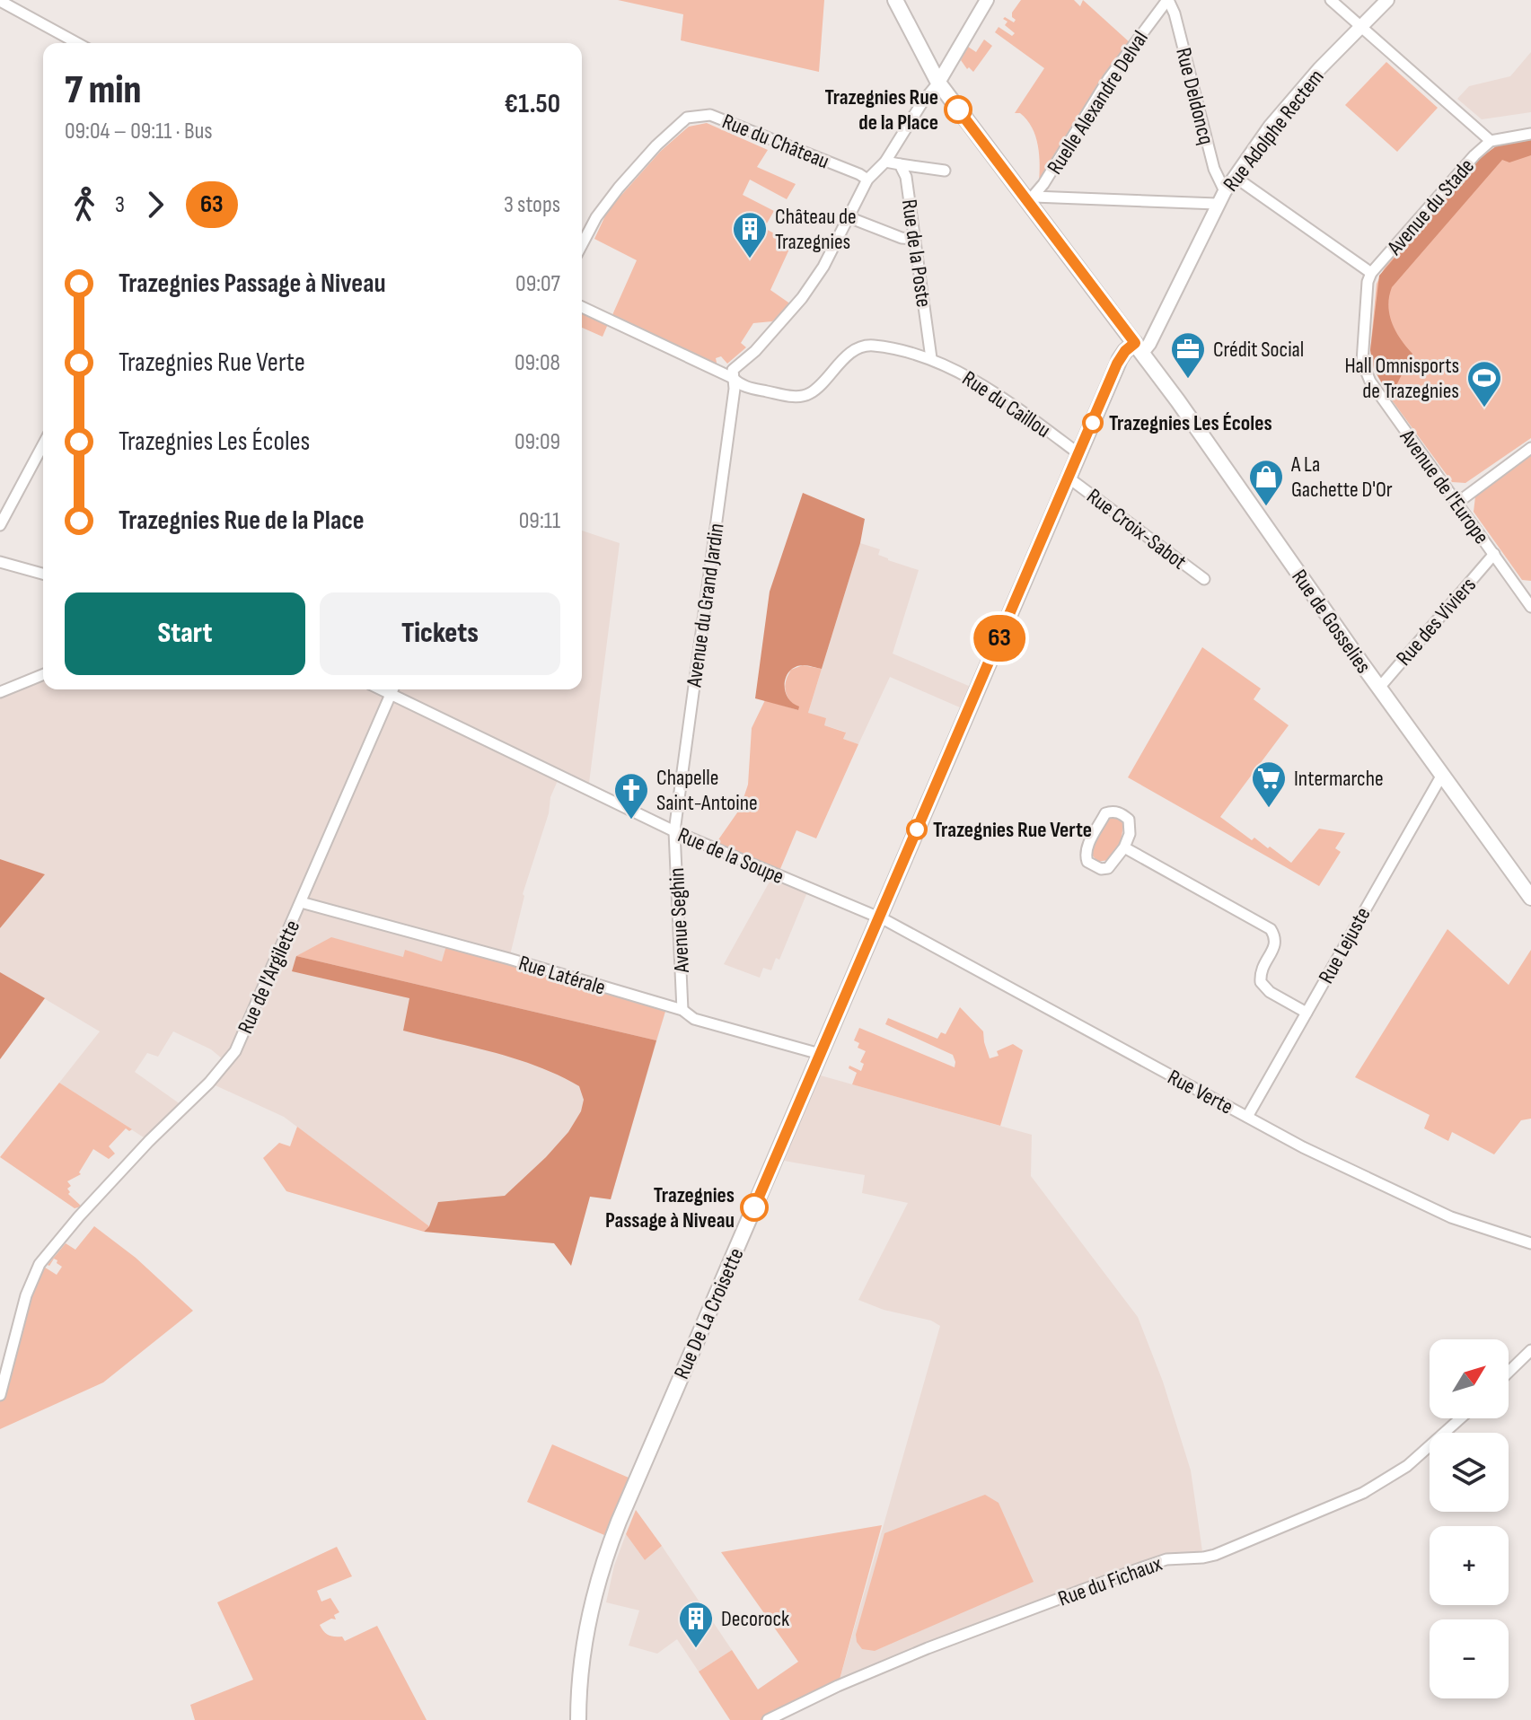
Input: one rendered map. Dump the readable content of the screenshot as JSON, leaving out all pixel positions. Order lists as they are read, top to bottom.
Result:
{
  "streets": {
    "main road": ["Rue de Gosselies", "Rue De La Croisette"],
    "street": [
      "Rue Deldoncq",
      "Ruelle Alexandre Delval",
      "Rue Adolphe Rectem",
      "Rue du Château",
      "Avenue du Stade",
      "Rue de la Poste",
      "Rue du Caillou",
      "Avenue de l'Europe",
      "Rue Croix-Sabot",
      "Avenue du Grand Jardin",
      "Rue des Viviers",
      "Rue de la Soupe",
      "Avenue Seghin",
      "Rue Lejuste",
      "Rue Latérale",
      "Rue de l'Argilette",
      "Rue Verte",
      "Rue du Fichaux"
    ]
  },
  "crossings": [
    ["Rue Deldoncq", "Ruelle Alexandre Delval"],
    ["Rue Deldoncq", "Rue Adolphe Rectem"],
    ["Ruelle Alexandre Delval", "Rue de Gosselies"],
    ["Rue Adolphe Rectem", "Rue de Gosselies"],
    ["Rue Adolphe Rectem", "Rue De La Croisette"],
    ["Avenue du Stade", "Avenue de l'Europe"],
    ["Rue de la Poste", "Rue du Caillou"],
    ["Rue du Caillou", "Avenue du Grand Jardin"],
    ["Rue du Caillou", "Rue De La Croisette"],
    ["Avenue de l'Europe", "Rue des Viviers"],
    ["Rue Croix-Sabot", "Rue De La Croisette"],
    ["Avenue du Grand Jardin", "Rue de la Soupe"],
    ["Avenue du Grand Jardin", "Avenue Seghin"],
    ["Rue de Gosselies", "Rue des Viviers"],
    ["Rue de Gosselies", "Rue Lejuste"],
    ["Rue de Gosselies", "Rue De La Croisette"],
    ["Rue de la Soupe", "Avenue Seghin"],
    ["Rue de la Soupe", "Rue Verte"],
    ["Rue de la Soupe", "Rue De La Croisette"],
    ["Avenue Seghin", "Rue Latérale"],
    ["Rue Lejuste", "Rue Verte"],
    ["Rue Latérale", "Rue de l'Argilette"],
    ["Rue Latérale", "Rue De La Croisette"],
    ["Rue Verte", "Rue De La Croisette"]
  ],
  "places": {
    "other": [
      "Trazegnies Rue de la Place",
      "Trazegnies Les Écoles",
      "Trazegnies Rue Verte",
      "Trazegnies Passage à Niveau"
    ],
    "building": ["Château de Trazegnies", "Decorock"],
    "office": ["Crédit Social"],
    "sports": ["Hall Omnisports de Trazegnies"],
    "shop": ["A La Gachette D'Or"],
    "supermarket": ["Intermarche"],
    "church": ["Chapelle Saint-Antoine"]
  },
  "lines": ["bus line 63"],
  "north": "top right",
  "page": {
    "on_map": "63",
    "heading": ["7 min", "09:04 – 09:11 · Bus", "€1.50"],
    "legs": ["3", "63", "3 stops"],
    "list": [
      {
        "name": "Trazegnies Passage à Niveau",
        "value": "09:07"
      },
      {
        "name": "Trazegnies Rue Verte",
        "value": "09:08"
      },
      {
        "name": "Trazegnies Les Écoles",
        "value": "09:09"
      },
      {
        "name": "Trazegnies Rue de la Place",
        "value": "09:11"
      }
    ],
    "buttons": ["Start", "Tickets"],
    "map_buttons": ["+", "−"]
  }
}
